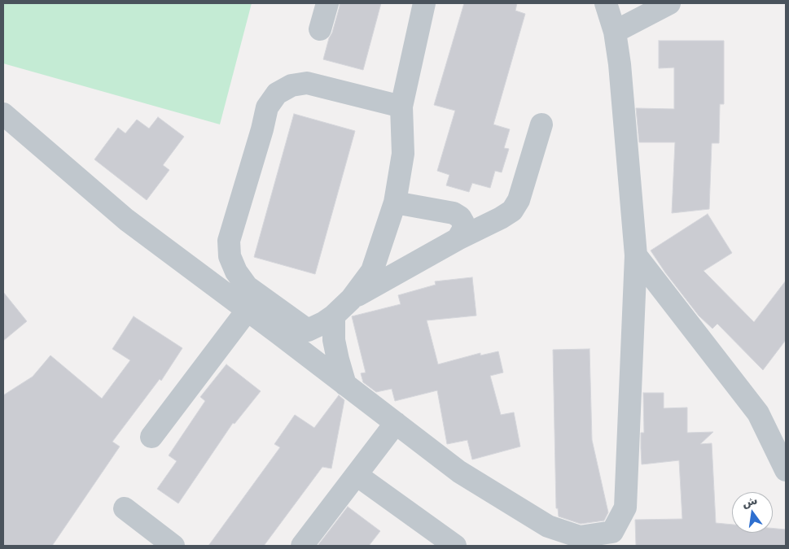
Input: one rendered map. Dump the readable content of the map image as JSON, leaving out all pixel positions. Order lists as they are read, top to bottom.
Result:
{
  "north": "top"
}
